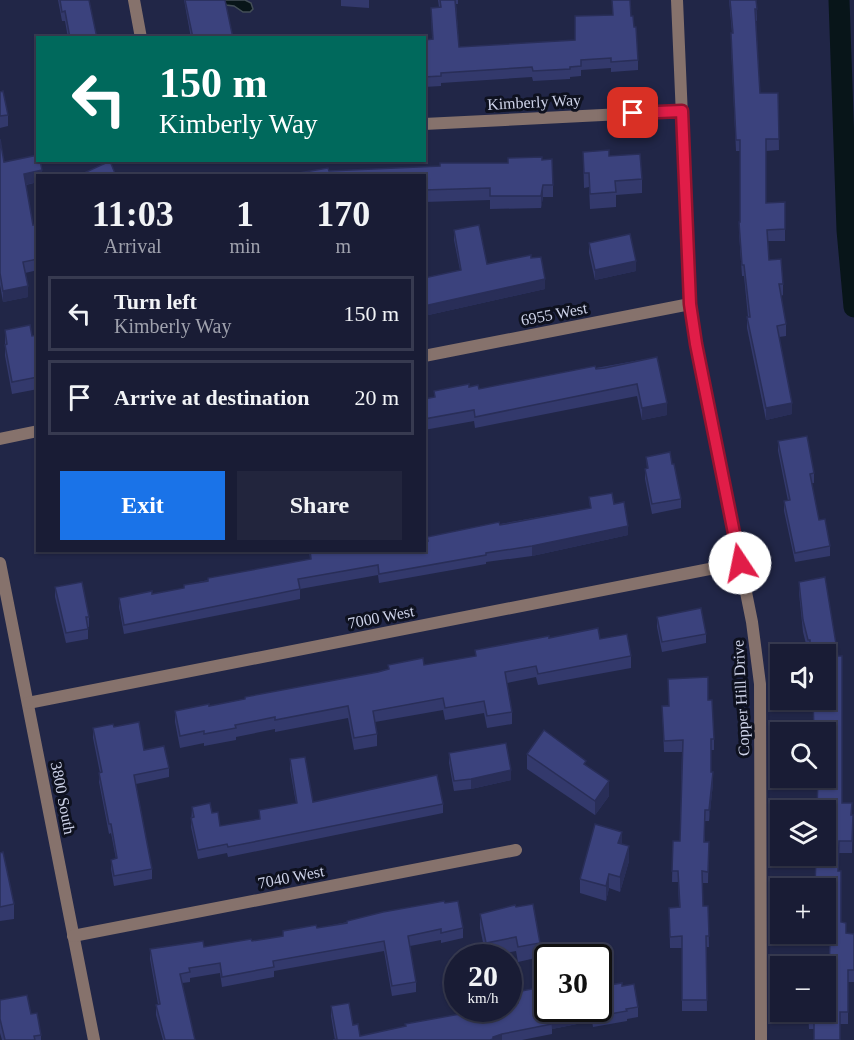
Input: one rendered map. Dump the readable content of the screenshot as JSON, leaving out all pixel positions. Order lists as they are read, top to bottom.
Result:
{
  "streets": {
    "street": [
      "Kimberly Way",
      "6955 West",
      "7000 West",
      "Copper Hill Drive",
      "3800 South",
      "7040 West"
    ]
  },
  "crossings": [
    ["Kimberly Way", "Copper Hill Drive"],
    ["6955 West", "Copper Hill Drive"],
    ["7000 West", "Copper Hill Drive"],
    ["7000 West", "3800 South"],
    ["3800 South", "7040 West"]
  ],
  "page": {
    "turn": ["150 m", "Kimberly Way"],
    "eta": [
      "11:03",
      "Arrival",
      "1",
      "min",
      "170",
      "m"
    ],
    "list": [
      {
        "name": "Turn left",
        "note": "Kimberly Way",
        "value": "150 m"
      },
      {
        "name": "Arrive at destination",
        "value": "20 m"
      }
    ],
    "buttons": ["Exit", "Share"],
    "map_buttons": ["+", "−"],
    "speed": "20 km/h",
    "limit": "30"
  }
}
